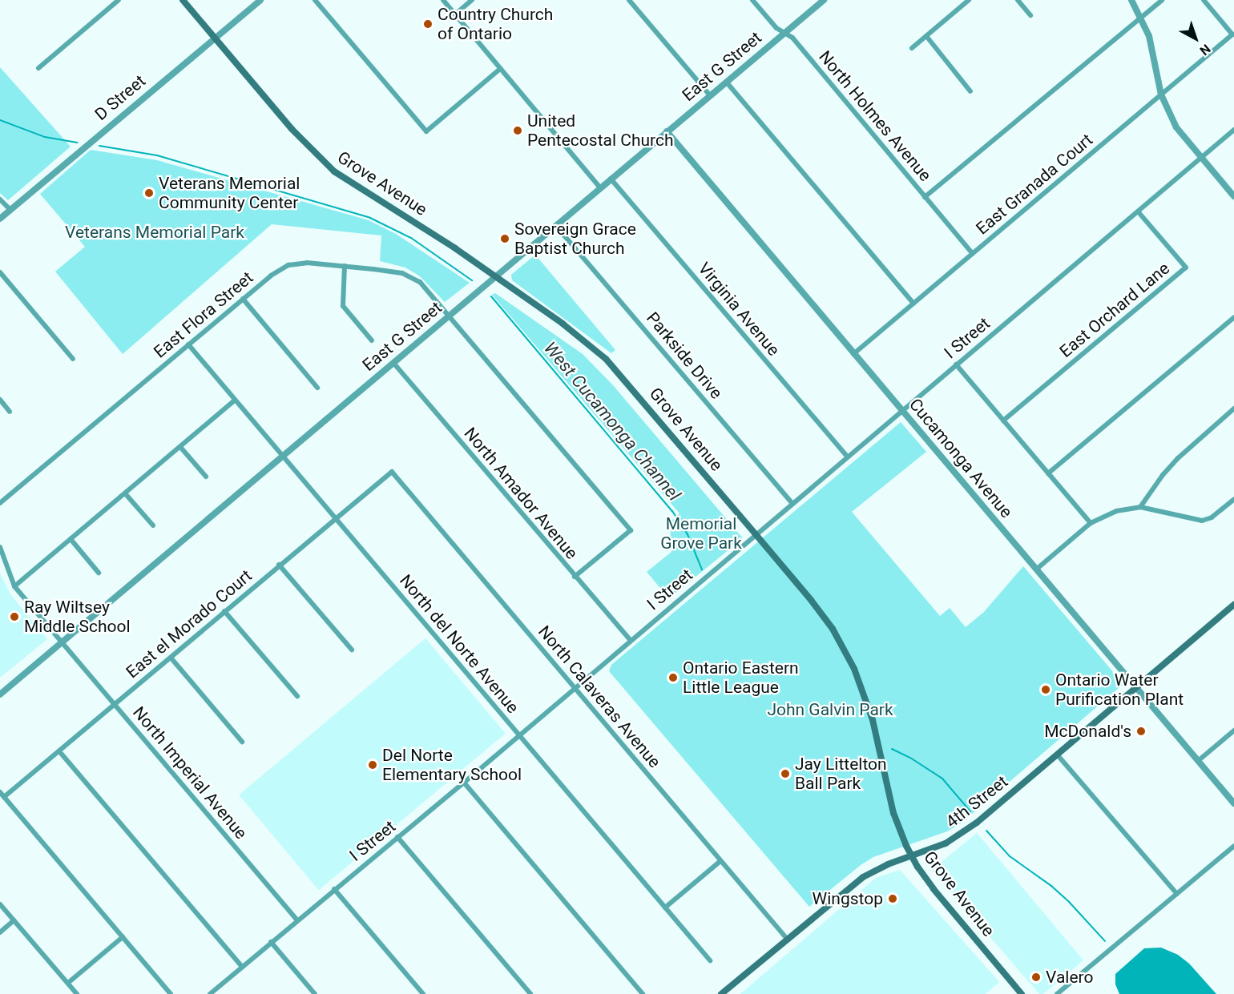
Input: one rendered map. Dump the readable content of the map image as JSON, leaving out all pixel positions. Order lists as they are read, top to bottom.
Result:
{
  "streets": {
    "main road": ["Grove Avenue", "4th Street"],
    "street": [
      "East G Street",
      "D Street",
      "North Holmes Avenue",
      "East Granada Court",
      "Virginia Avenue",
      "East Orchard Lane",
      "East Flora Street",
      "I Street",
      "Parkside Drive",
      "Cucamonga Avenue",
      "North Amador Avenue",
      "East el Morado Court",
      "North del Norte Avenue",
      "North Calaveras Avenue",
      "North Imperial Avenue"
    ]
  },
  "crossings": [
    ["East G Street", "North Holmes Avenue"],
    ["East G Street", "Grove Avenue"],
    ["East G Street", "Virginia Avenue"],
    ["East G Street", "East Flora Street"],
    ["East G Street", "Parkside Drive"],
    ["East G Street", "Cucamonga Avenue"],
    ["East G Street", "North Amador Avenue"],
    ["East G Street", "North del Norte Avenue"],
    ["East G Street", "North Imperial Avenue"],
    ["D Street", "Grove Avenue"],
    ["North Holmes Avenue", "East Granada Court"],
    ["Grove Avenue", "I Street"],
    ["Grove Avenue", "4th Street"],
    ["East Granada Court", "Cucamonga Avenue"],
    ["Virginia Avenue", "I Street"],
    ["East Orchard Lane", "I Street"],
    ["East Flora Street", "North Amador Avenue"],
    ["East Flora Street", "North del Norte Avenue"],
    ["I Street", "Parkside Drive"],
    ["I Street", "Cucamonga Avenue"],
    ["I Street", "North Amador Avenue"],
    ["I Street", "North del Norte Avenue"],
    ["I Street", "North Calaveras Avenue"],
    ["I Street", "North Imperial Avenue"],
    ["Cucamonga Avenue", "4th Street"],
    ["East el Morado Court", "North del Norte Avenue"],
    ["East el Morado Court", "North Calaveras Avenue"],
    ["East el Morado Court", "North Imperial Avenue"],
    ["North Calaveras Avenue", "4th Street"]
  ],
  "water": ["West Cucamonga Channel"],
  "parks": ["Veterans Memorial Park", "Memorial Grove Park", "John Galvin Park"],
  "places": [
    "Country Church of Ontario",
    "United Pentecostal Church",
    "Veterans Memorial Community Center",
    "Sovereign Grace Baptist Church",
    "Ray Wiltsey Middle School",
    "Ontario Eastern Little League",
    "Ontario Water Purification Plant",
    "McDonald's",
    "Del Norte Elementary School",
    "Jay Littelton Ball Park",
    "Wingstop",
    "Valero"
  ],
  "north": "bottom right"
}
